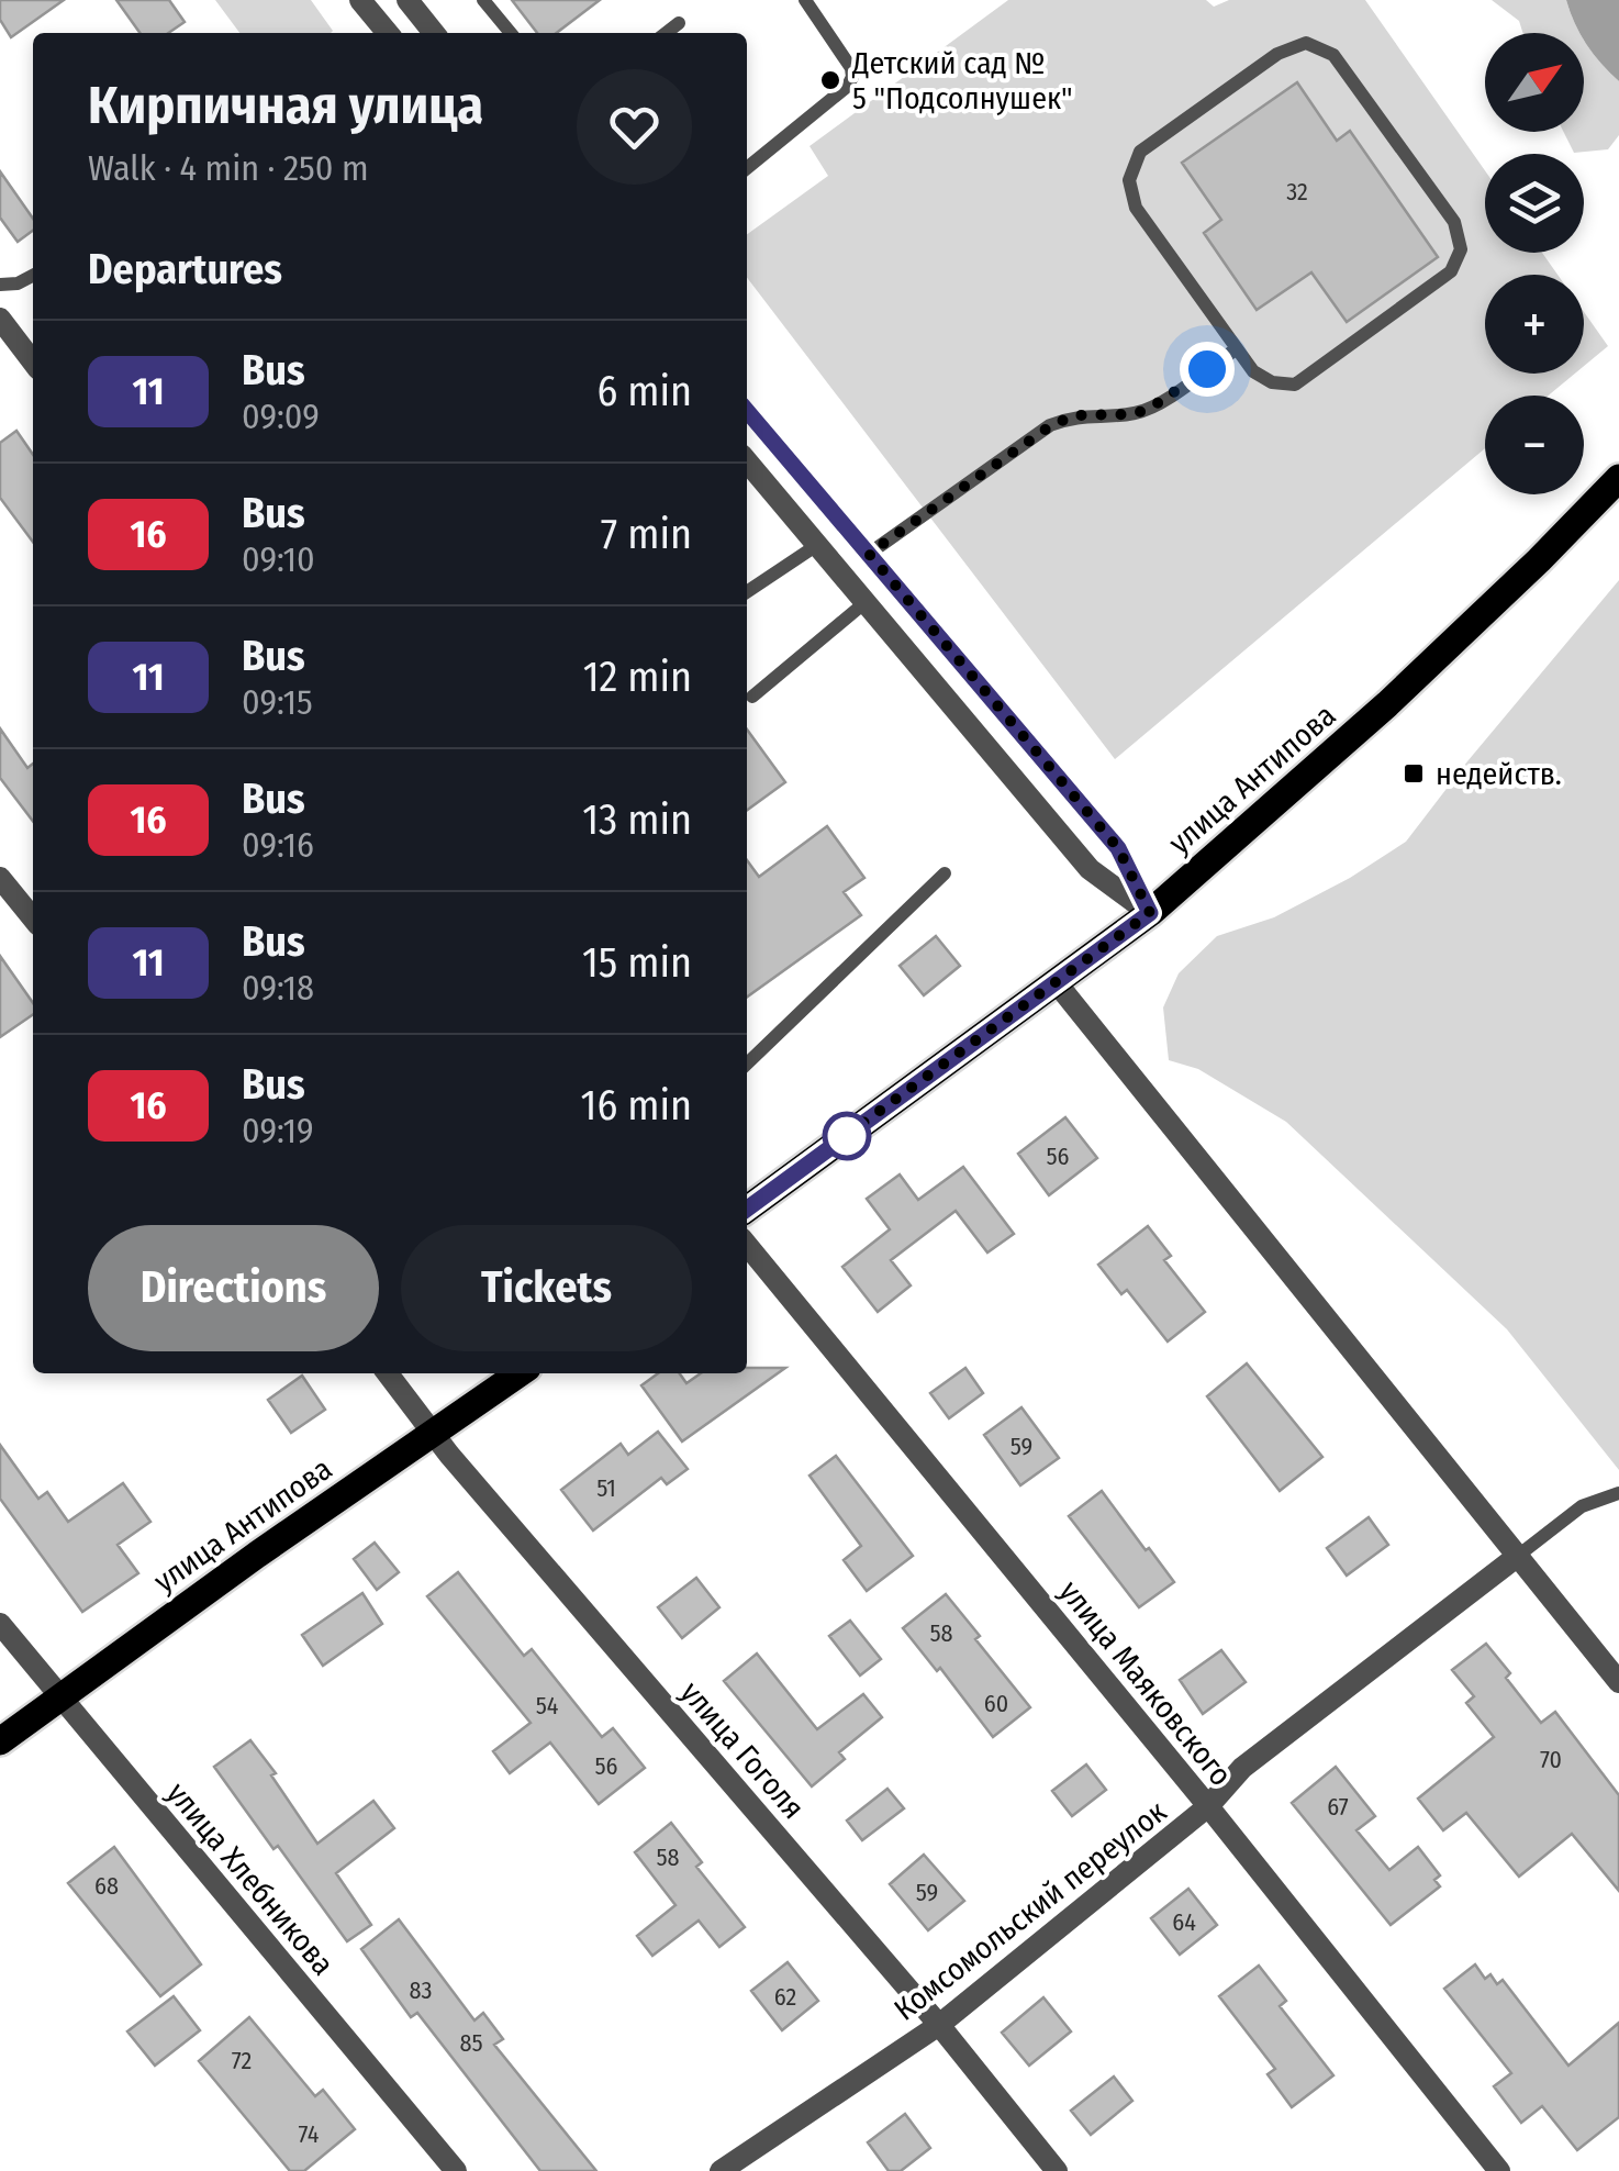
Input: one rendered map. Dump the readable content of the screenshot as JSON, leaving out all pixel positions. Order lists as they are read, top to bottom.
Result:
{
  "streets": {
    "main road": ["улица Антипова"],
    "street": [
      "улица Маяковского",
      "улица Гоголя",
      "улица Хлебникова",
      "Комсомольский переулок"
    ]
  },
  "crossings": [
    ["улица Антипова", "улица Гоголя"],
    ["улица Антипова", "улица Хлебникова"],
    ["улица Маяковского", "Комсомольский переулок"],
    ["улица Гоголя", "Комсомольский переулок"]
  ],
  "places": {
    "other": ["Детский сад № 5 \"Подсолнушек\""],
    "transit": ["недейств."]
  },
  "lines": ["bus line 11"],
  "house_numbers": [
    "32",
    "56",
    "59",
    "51",
    "58",
    "60",
    "54",
    "70",
    "56",
    "67",
    "58",
    "68",
    "59",
    "64",
    "83",
    "62",
    "85",
    "72",
    "74"
  ],
  "north": "top right",
  "page": {
    "map_buttons": ["+", "−"],
    "heading": [
      ["Кирпичная улица", "Walk · 4 min · 250 m"],
      "Departures"
    ],
    "list": [
      {
        "mark": "11",
        "name": "Bus",
        "note": "09:09",
        "value": "6 min"
      },
      {
        "mark": "16",
        "name": "Bus",
        "note": "09:10",
        "value": "7 min"
      },
      {
        "mark": "11",
        "name": "Bus",
        "note": "09:15",
        "value": "12 min"
      },
      {
        "mark": "16",
        "name": "Bus",
        "note": "09:16",
        "value": "13 min"
      },
      {
        "mark": "11",
        "name": "Bus",
        "note": "09:18",
        "value": "15 min"
      },
      {
        "mark": "16",
        "name": "Bus",
        "note": "09:19",
        "value": "16 min"
      }
    ],
    "buttons": ["Directions", "Tickets"]
  }
}
